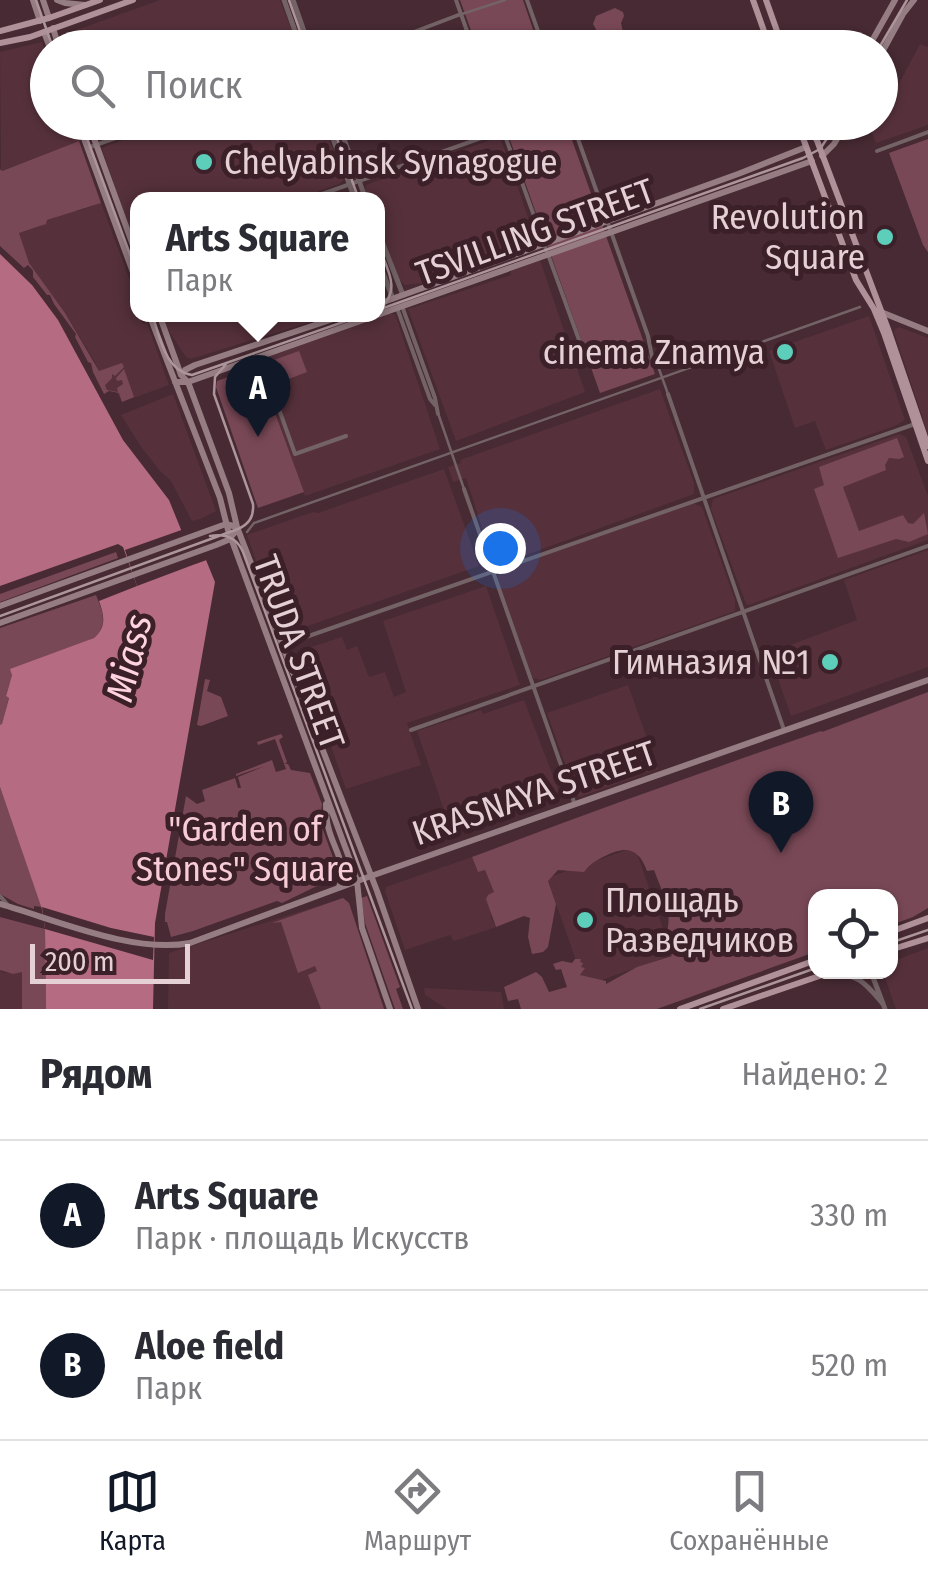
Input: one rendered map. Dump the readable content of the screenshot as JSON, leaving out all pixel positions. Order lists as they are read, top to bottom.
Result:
{
  "streets": {
    "main road": ["TSVILLING STREET", "TRUDA STREET", "KRASNAYA STREET"]
  },
  "crossings": [
    ["TSVILLING STREET", "TRUDA STREET"],
    ["TRUDA STREET", "KRASNAYA STREET"]
  ],
  "water": ["Miass"],
  "parks": ["\"Garden of Stones\" Square"],
  "places": [
    "Chelyabinsk Synagogue",
    "Revolution Square",
    "cinema Znamya",
    "Гимназия №1",
    "Площадь Разведчиков"
  ],
  "scale_bar": "200 m",
  "page": {
    "search": "Поиск",
    "popup": ["Arts Square", "Парк"],
    "pins": ["A", "B"],
    "scale": "200 m",
    "heading": ["Рядом", "Найдено: 2"],
    "list": [
      {
        "mark": "A",
        "name": "Arts Square",
        "note": "Парк · площадь Искусств",
        "value": "330 m"
      },
      {
        "mark": "B",
        "name": "Aloe field",
        "note": "Парк",
        "value": "520 m"
      }
    ],
    "nav": ["Карта", "Маршрут", "Сохранённые"]
  }
}
